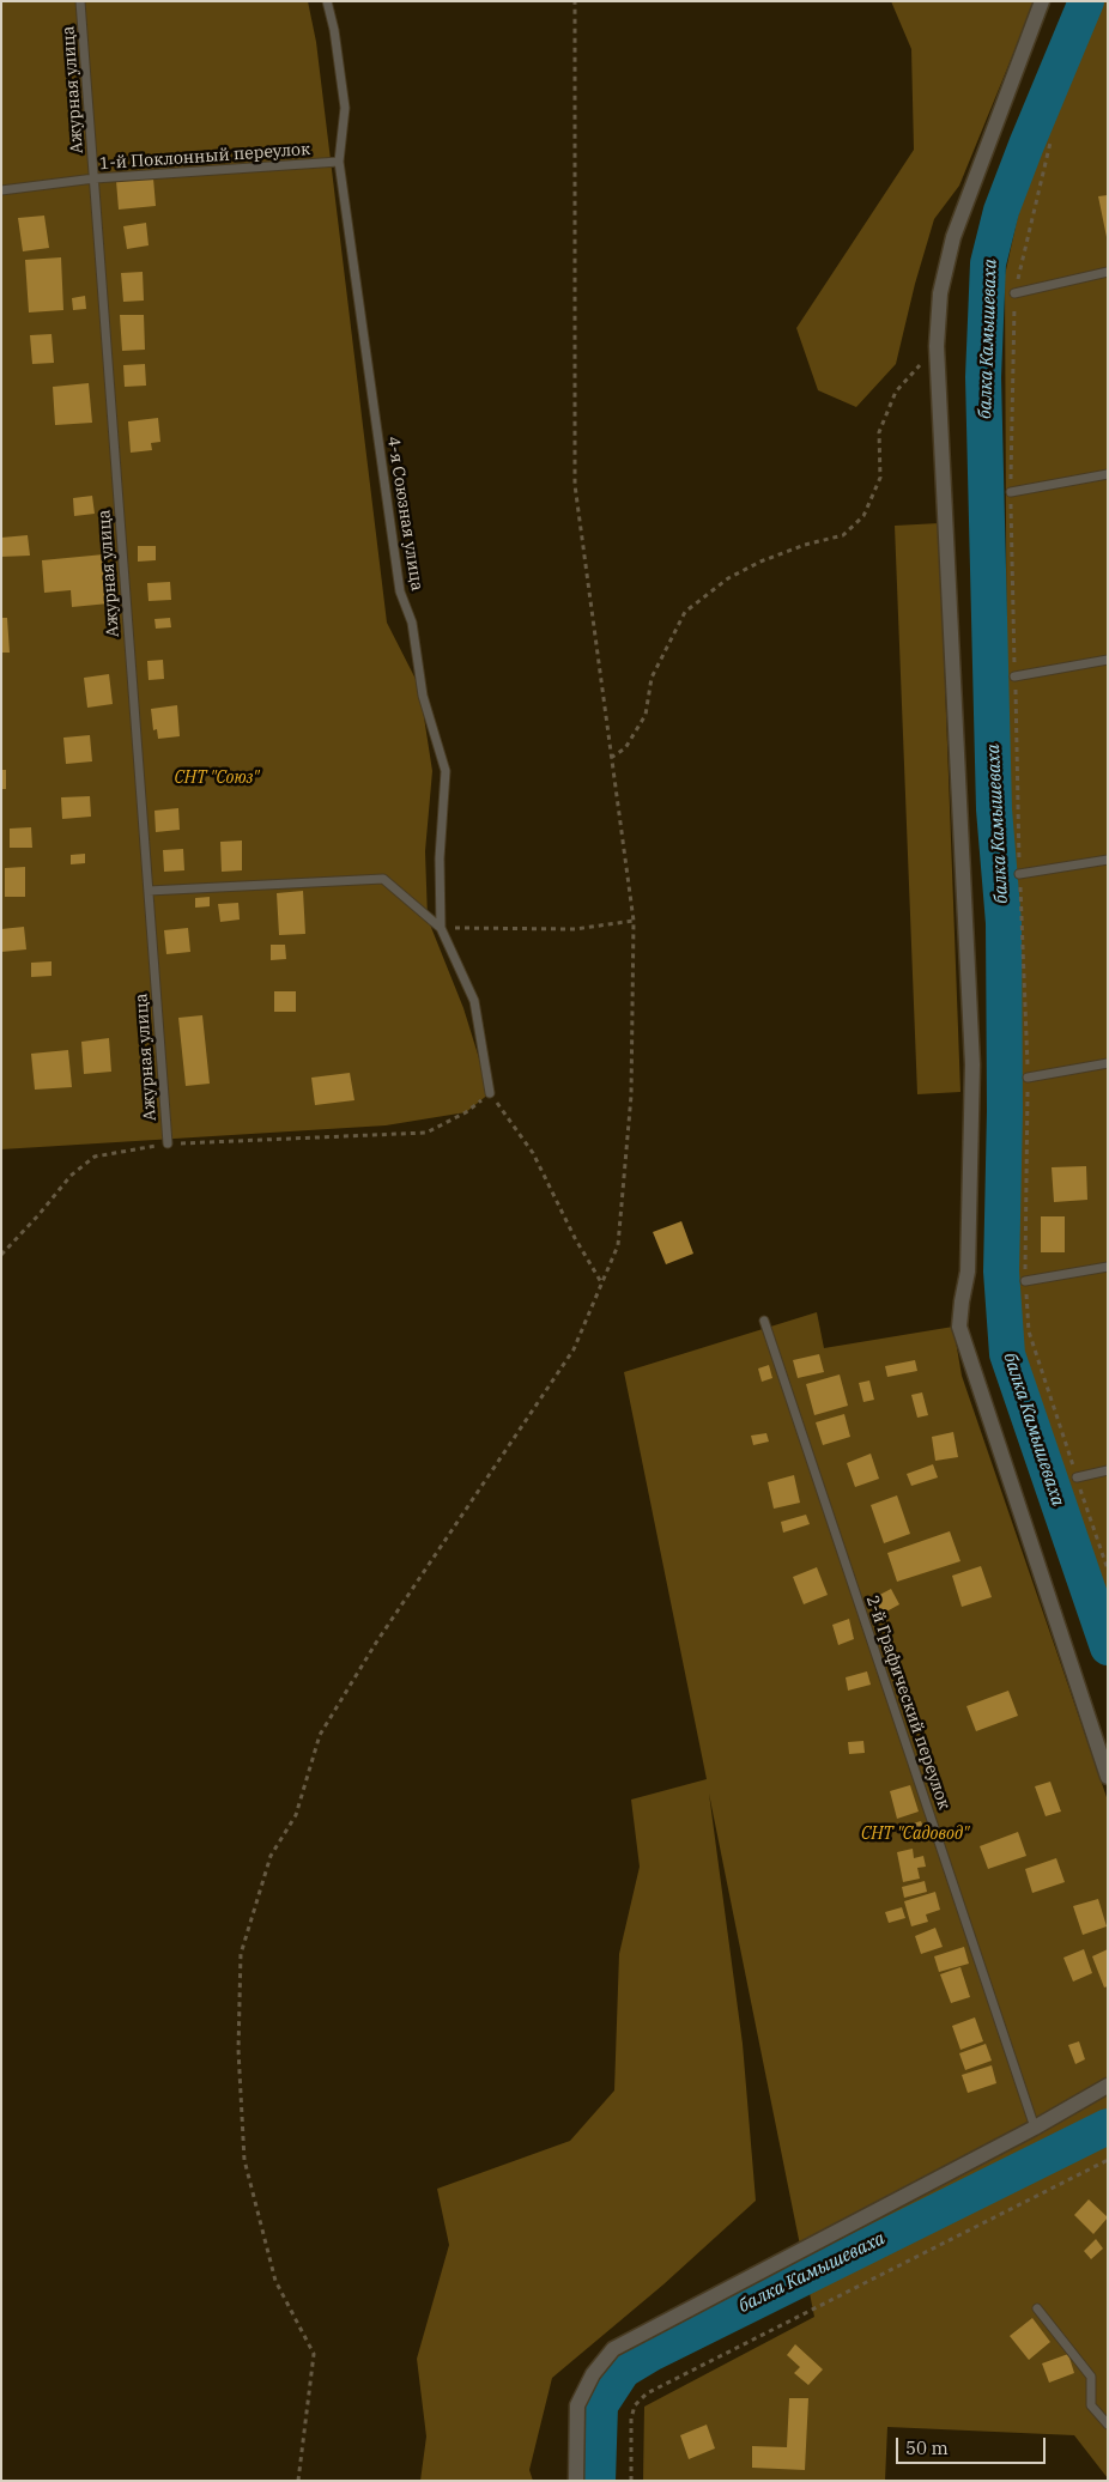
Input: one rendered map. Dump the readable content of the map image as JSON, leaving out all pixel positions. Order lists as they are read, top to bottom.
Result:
{
  "streets": {
    "lane": [
      "Ажурная улица",
      "1-й Поклонный переулок",
      "4-я Союзная улица",
      "2-й Графический переулок"
    ]
  },
  "crossings": [
    ["Ажурная улица", "1-й Поклонный переулок"],
    ["1-й Поклонный переулок", "4-я Союзная улица"]
  ],
  "water": ["балка Камышеваха"],
  "parks": ["СНТ \"Союз\"", "СНТ \"Садовод\""],
  "scale_bar": "50 m"
}
